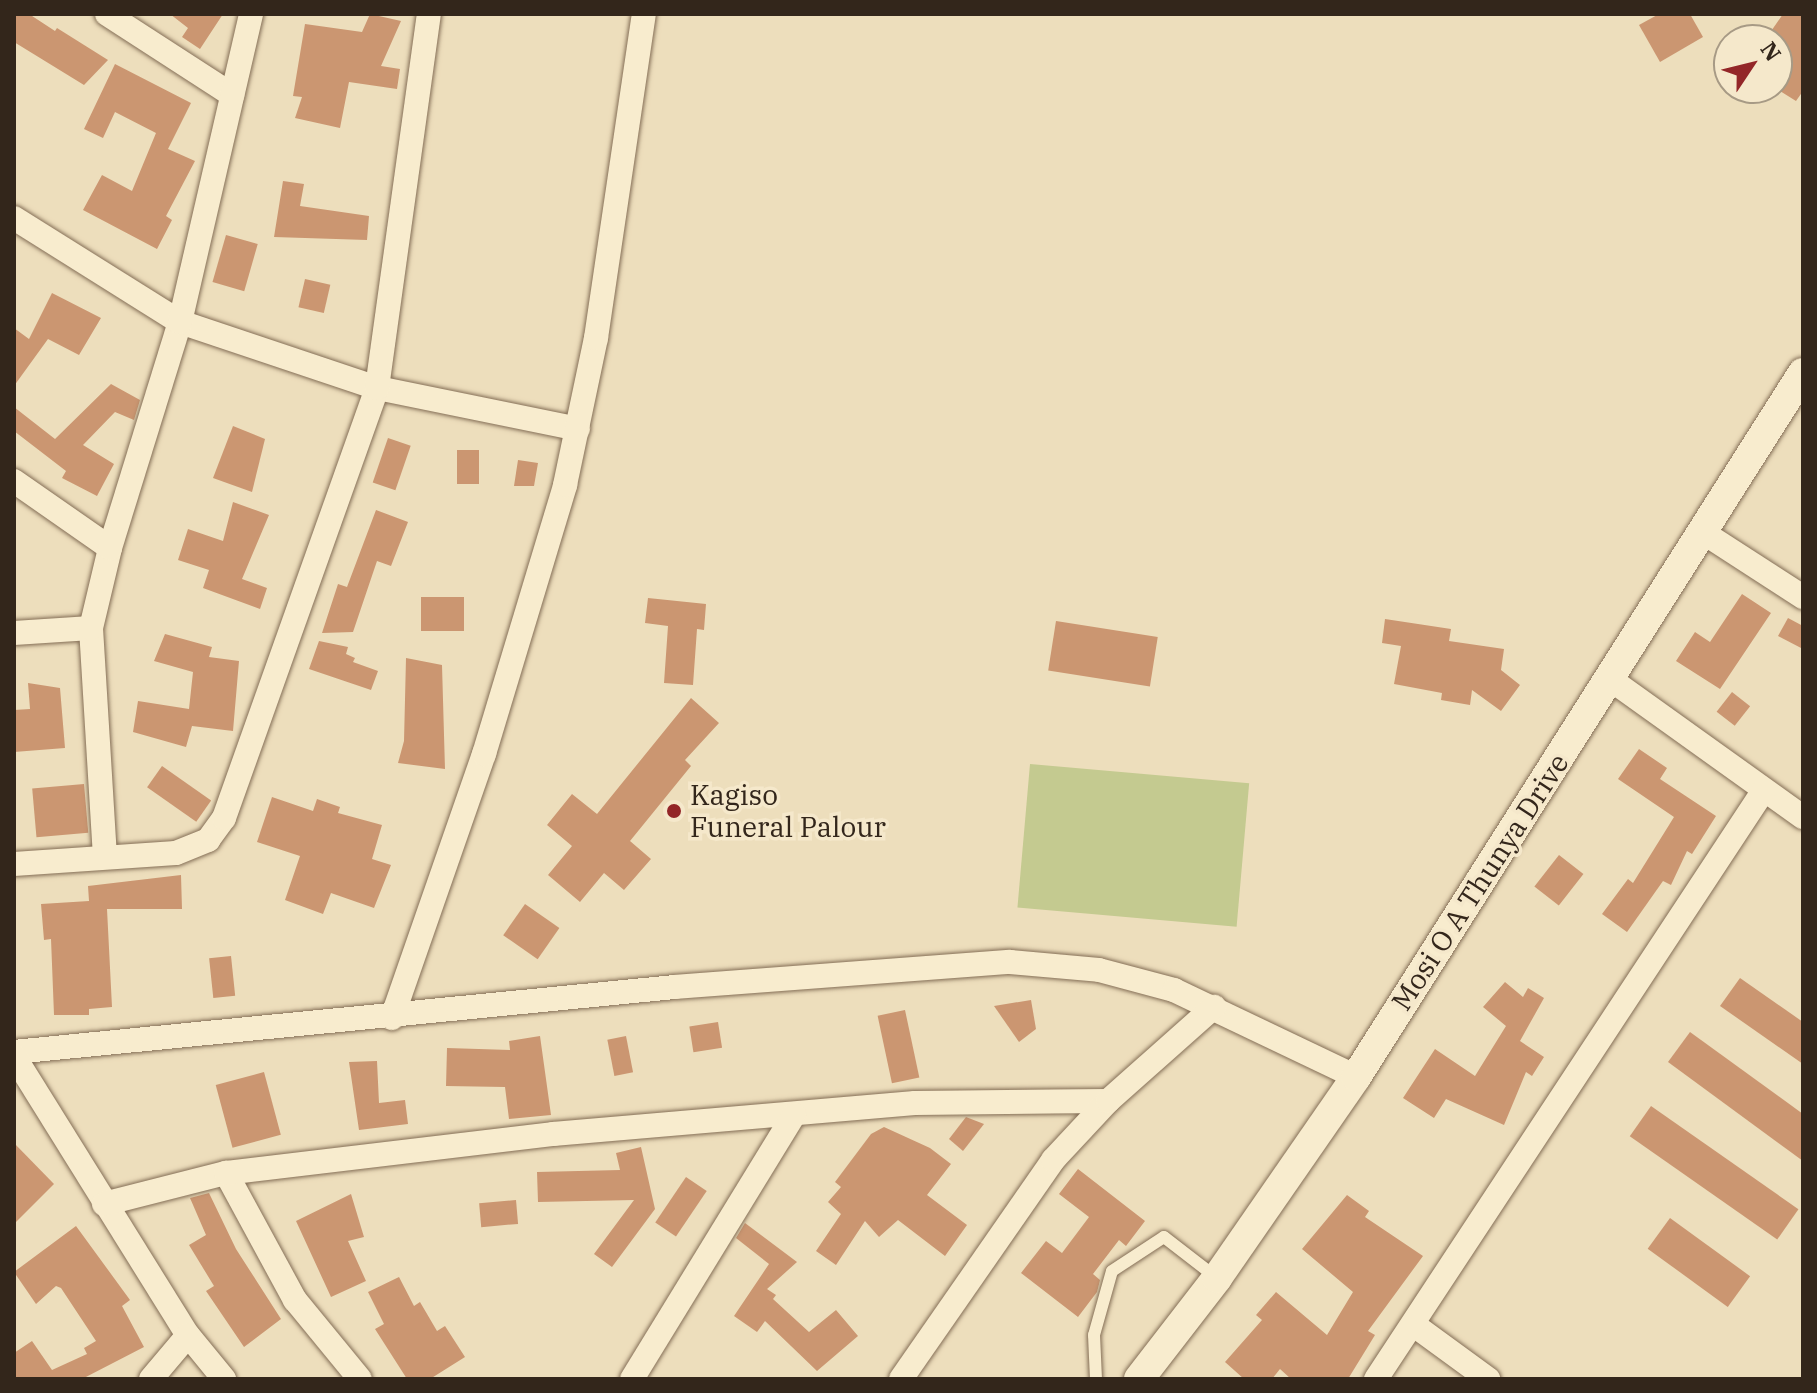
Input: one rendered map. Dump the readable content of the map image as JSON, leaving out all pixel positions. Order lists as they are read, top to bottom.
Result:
{
  "streets": {
    "street": ["Mosi O A Thunya Drive"]
  },
  "places": ["Kagiso Funeral Palour"],
  "north": "top right"
}
